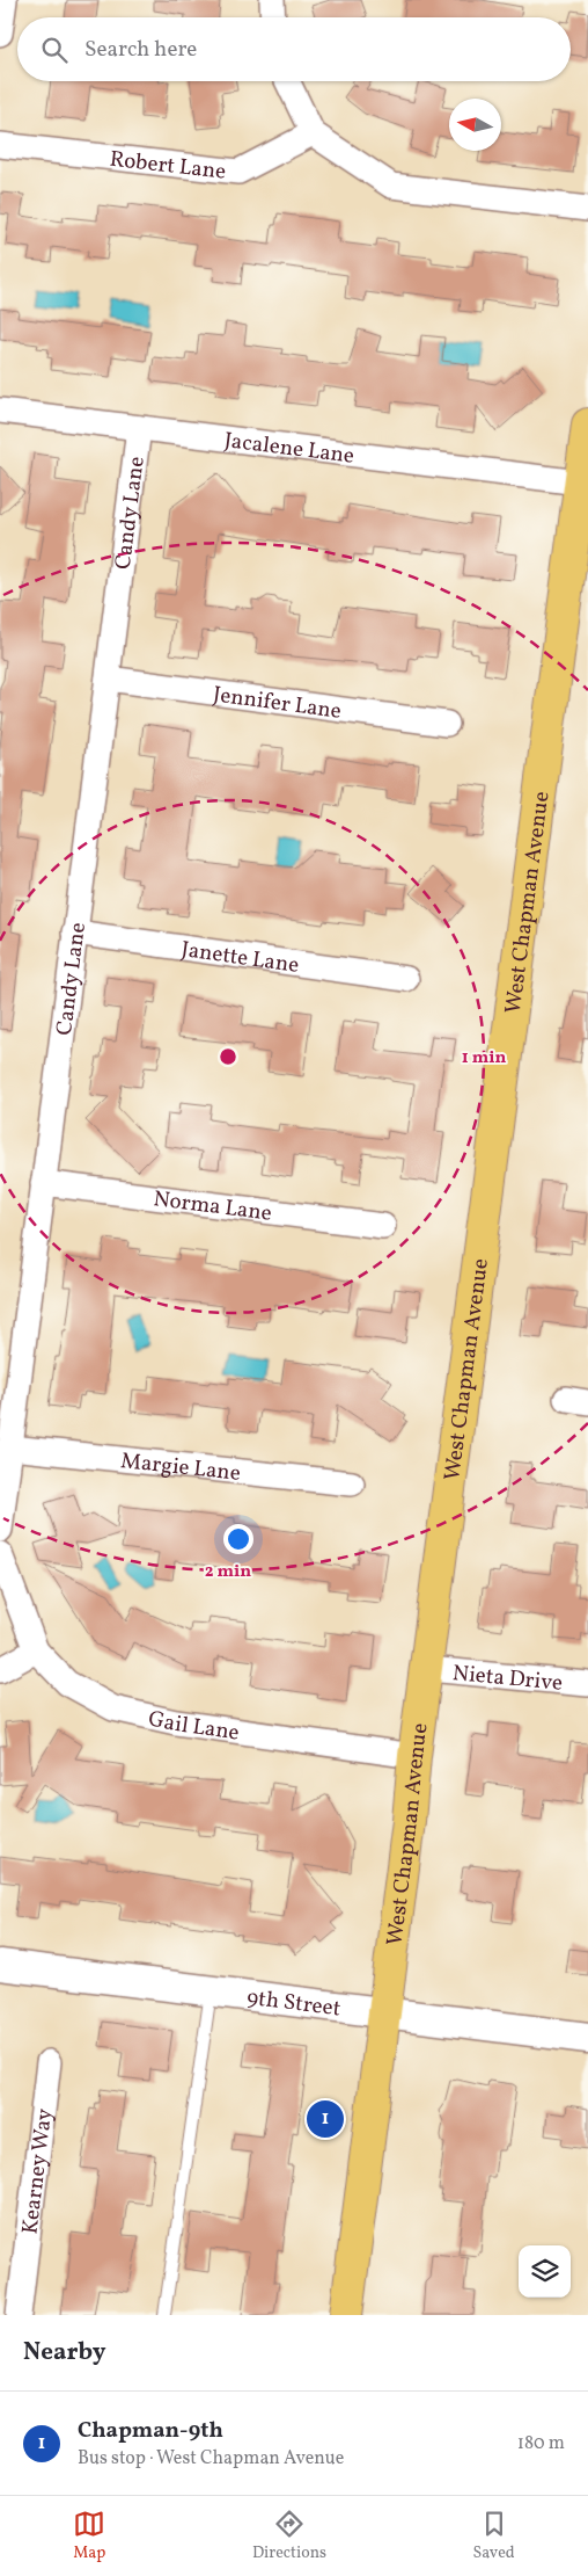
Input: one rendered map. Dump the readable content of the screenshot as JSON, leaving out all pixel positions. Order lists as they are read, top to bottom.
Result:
{
  "streets": {
    "main road": ["West Chapman Avenue"],
    "street": [
      "Robert Lane",
      "Jacalene Lane",
      "Candy Lane",
      "Jennifer Lane",
      "Janette Lane",
      "Norma Lane",
      "Margie Lane",
      "Nieta Drive",
      "Gail Lane",
      "9th Street",
      "Kearney Way"
    ]
  },
  "crossings": [
    ["Jacalene Lane", "Candy Lane"],
    ["Jacalene Lane", "West Chapman Avenue"],
    ["Candy Lane", "Jennifer Lane"],
    ["Candy Lane", "Janette Lane"],
    ["Candy Lane", "Norma Lane"],
    ["Candy Lane", "Margie Lane"],
    ["West Chapman Avenue", "Nieta Drive"],
    ["West Chapman Avenue", "Gail Lane"],
    ["West Chapman Avenue", "9th Street"]
  ],
  "north": "left",
  "page": {
    "search": "Search here",
    "pins": "1",
    "heading": "Nearby",
    "list": [
      {
        "mark": "1",
        "name": "Chapman-9th",
        "note": "Bus stop · West Chapman Avenue",
        "value": "180 m"
      }
    ],
    "nav": ["Map", "Directions", "Saved"]
  },
  "rings": ["1 min", "2 min"]
}
